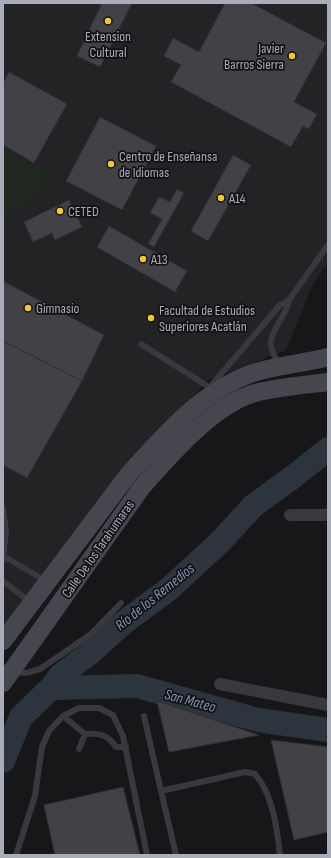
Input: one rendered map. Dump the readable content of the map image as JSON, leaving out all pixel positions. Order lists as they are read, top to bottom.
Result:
{
  "streets": {
    "main road": ["Calle De los Tarahumaras"]
  },
  "water": ["Río de los Remedios", "San Mateo"],
  "places": [
    "Extension Cultural",
    "Javier Barros Sierra",
    "Centro de Enseñansa de Idiomas",
    "A14",
    "CETED",
    "A13",
    "Gimnasio",
    "Facultad de Estudios Superiores Acatlán"
  ]
}
